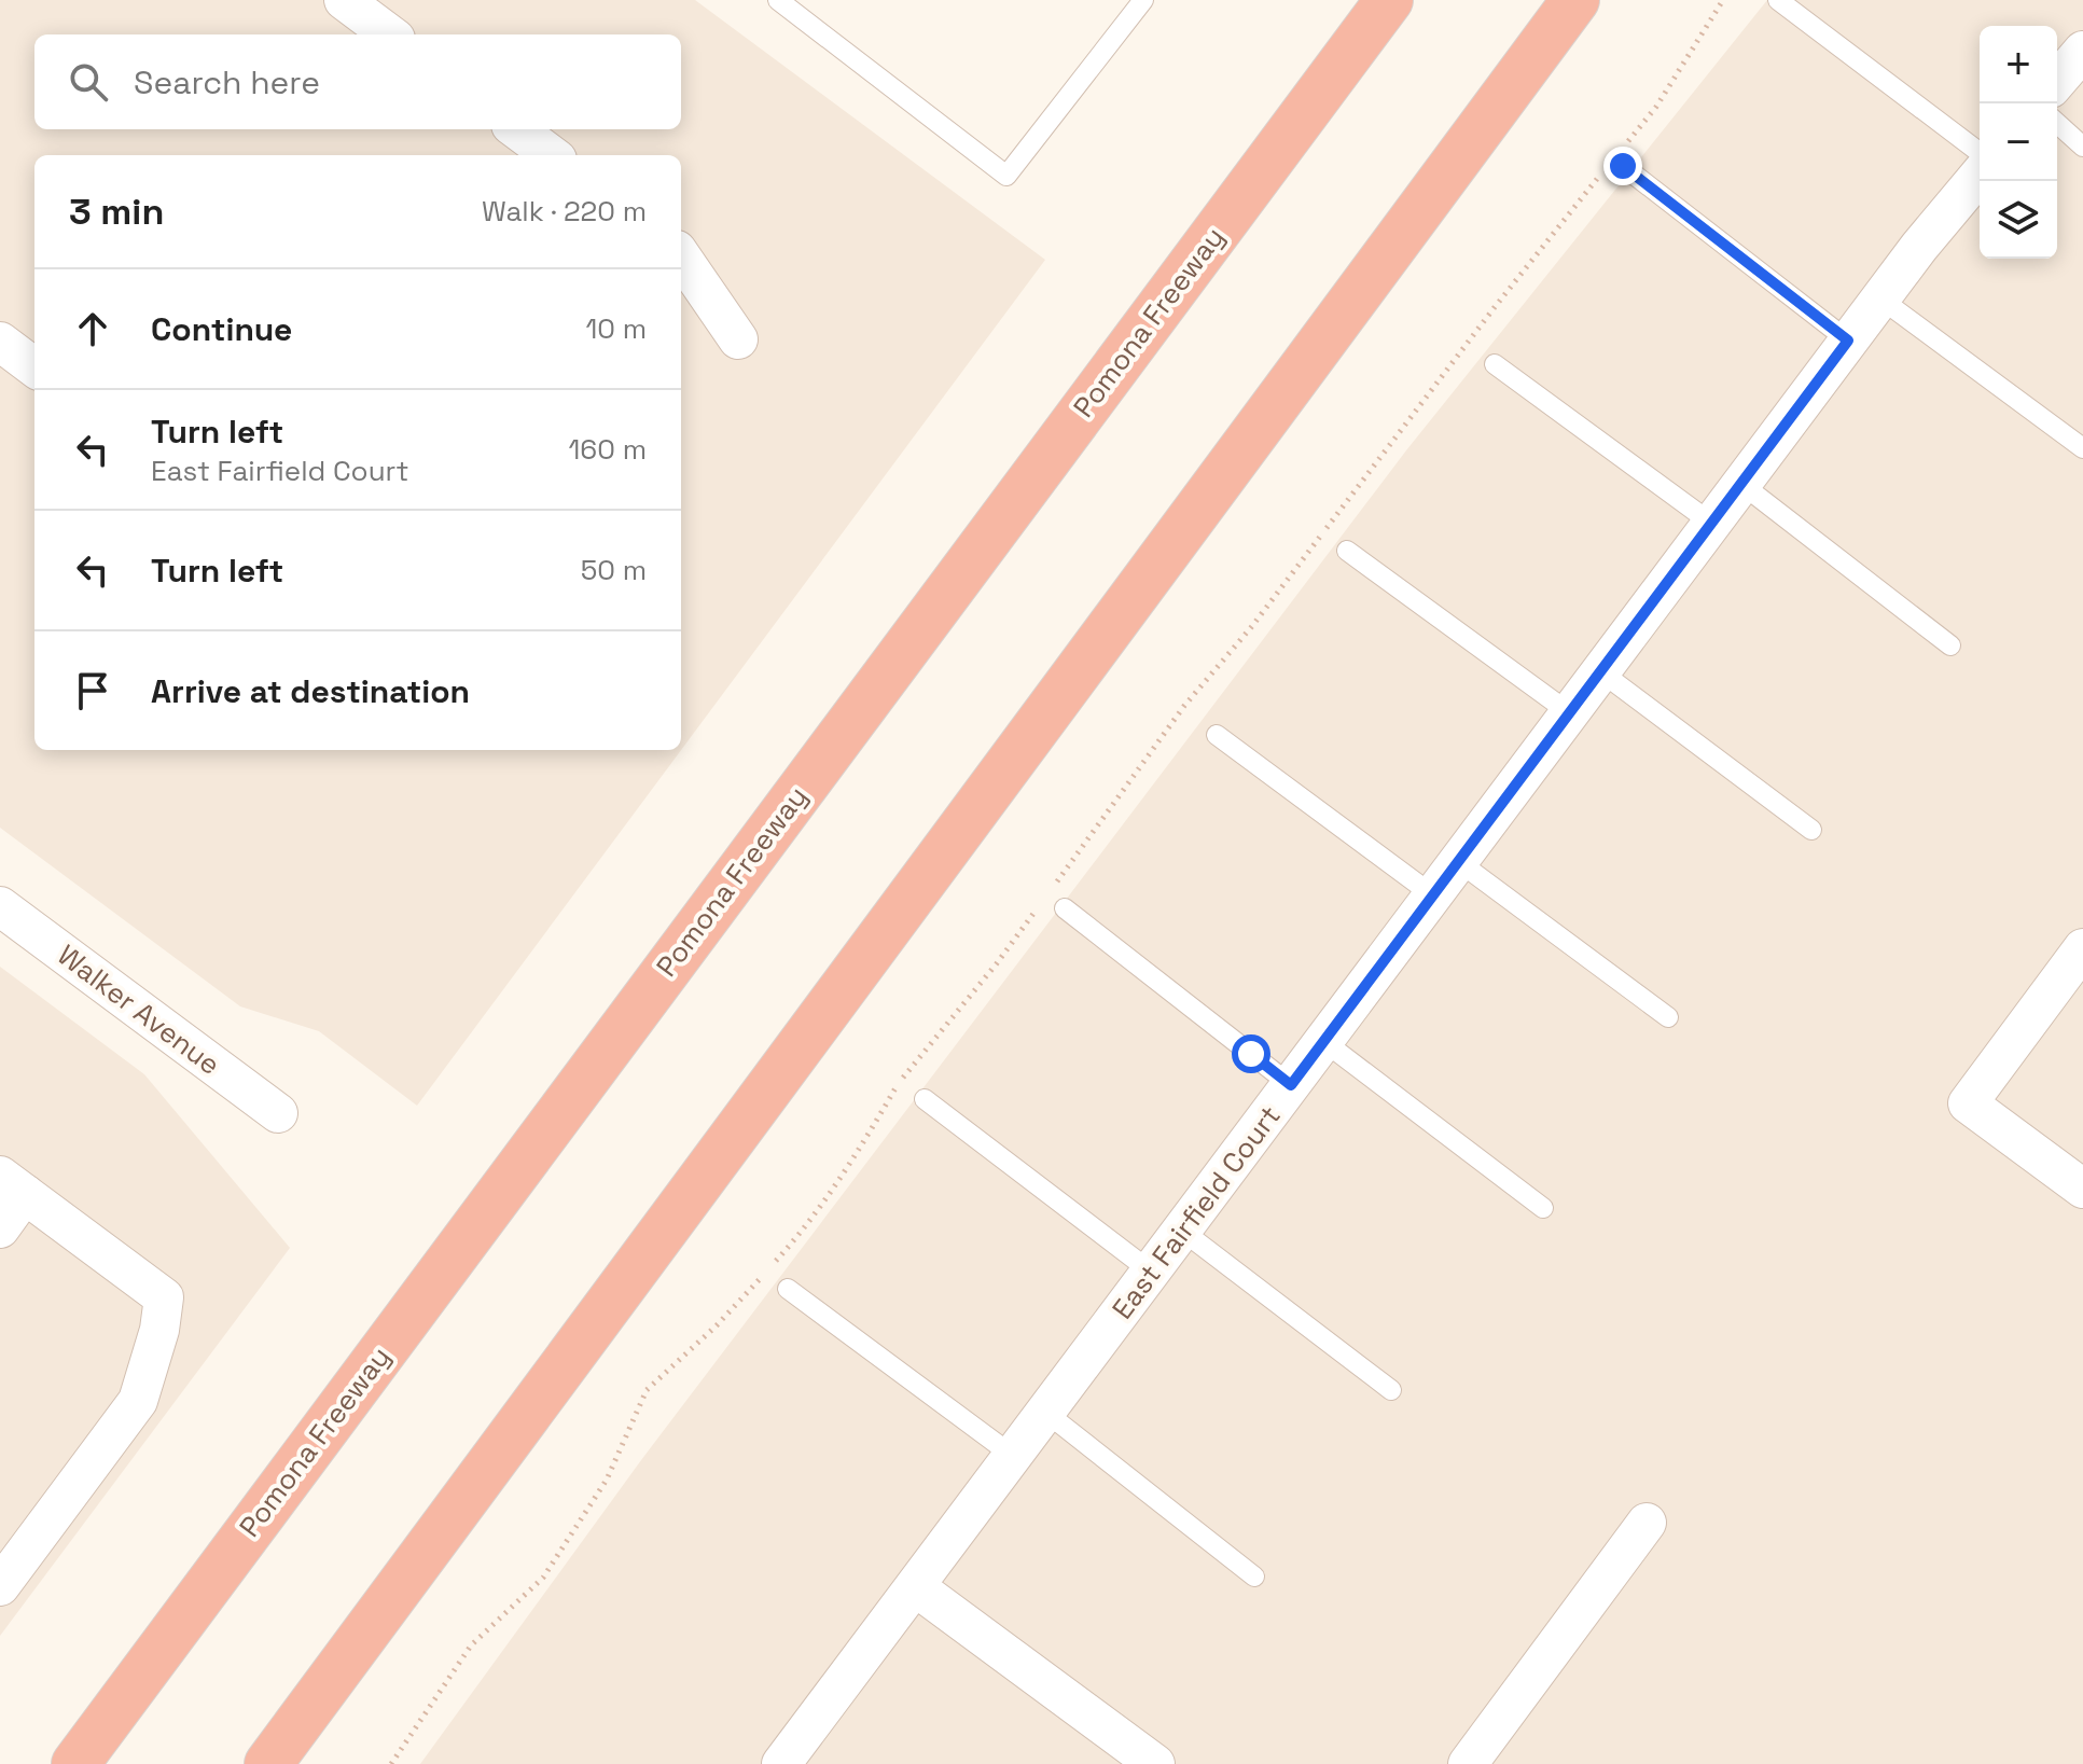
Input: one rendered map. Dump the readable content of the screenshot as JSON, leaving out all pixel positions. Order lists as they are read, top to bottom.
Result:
{
  "streets": {
    "highway": ["Pomona Freeway"],
    "street": ["Walker Avenue", "East Fairfield Court"]
  },
  "page": {
    "map_buttons": ["+", "−"],
    "search": "Search here",
    "heading": ["3 min", "Walk · 220 m"],
    "list": [
      ["Continue", "10 m"],
      ["Turn left", "East Fairfield Court", "160 m"],
      ["Turn left", "50 m"],
      "Arrive at destination"
    ]
  }
}
